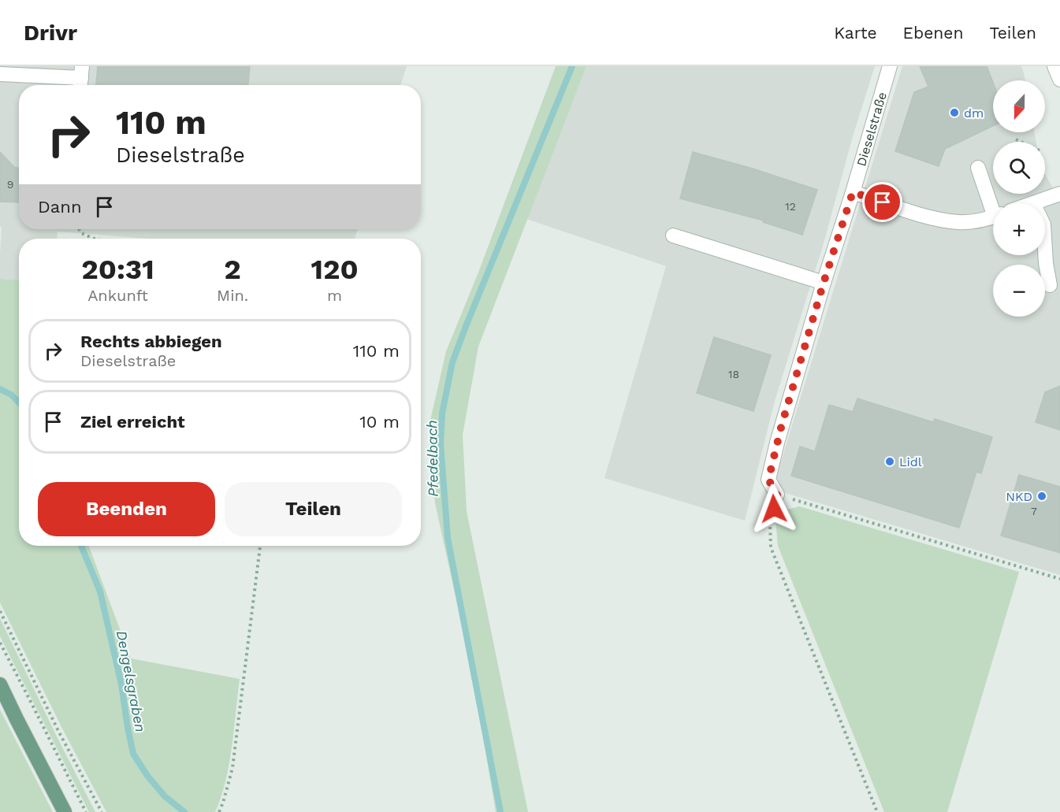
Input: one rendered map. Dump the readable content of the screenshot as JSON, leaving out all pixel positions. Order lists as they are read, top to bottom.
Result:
{
  "streets": {
    "street": ["Dieselstraße"]
  },
  "water": ["Pfedelbach", "Dengelsgraben"],
  "places": ["dm", "Lidl", "NKD"],
  "house_numbers": [
    "9",
    "12",
    "18",
    "7"
  ],
  "north": "bottom",
  "page": {
    "header": "Drivr",
    "nav": ["Karte", "Ebenen", "Teilen"],
    "map_buttons": ["+", "−"],
    "turn": ["110 m", "Dieselstraße"],
    "then": "Dann",
    "eta": [
      "20:31",
      "Ankunft",
      "2",
      "Min.",
      "120",
      "m"
    ],
    "list": [
      {
        "name": "Rechts abbiegen",
        "note": "Dieselstraße",
        "value": "110 m"
      },
      {
        "name": "Ziel erreicht",
        "value": "10 m"
      }
    ],
    "buttons": ["Beenden", "Teilen"]
  }
}
